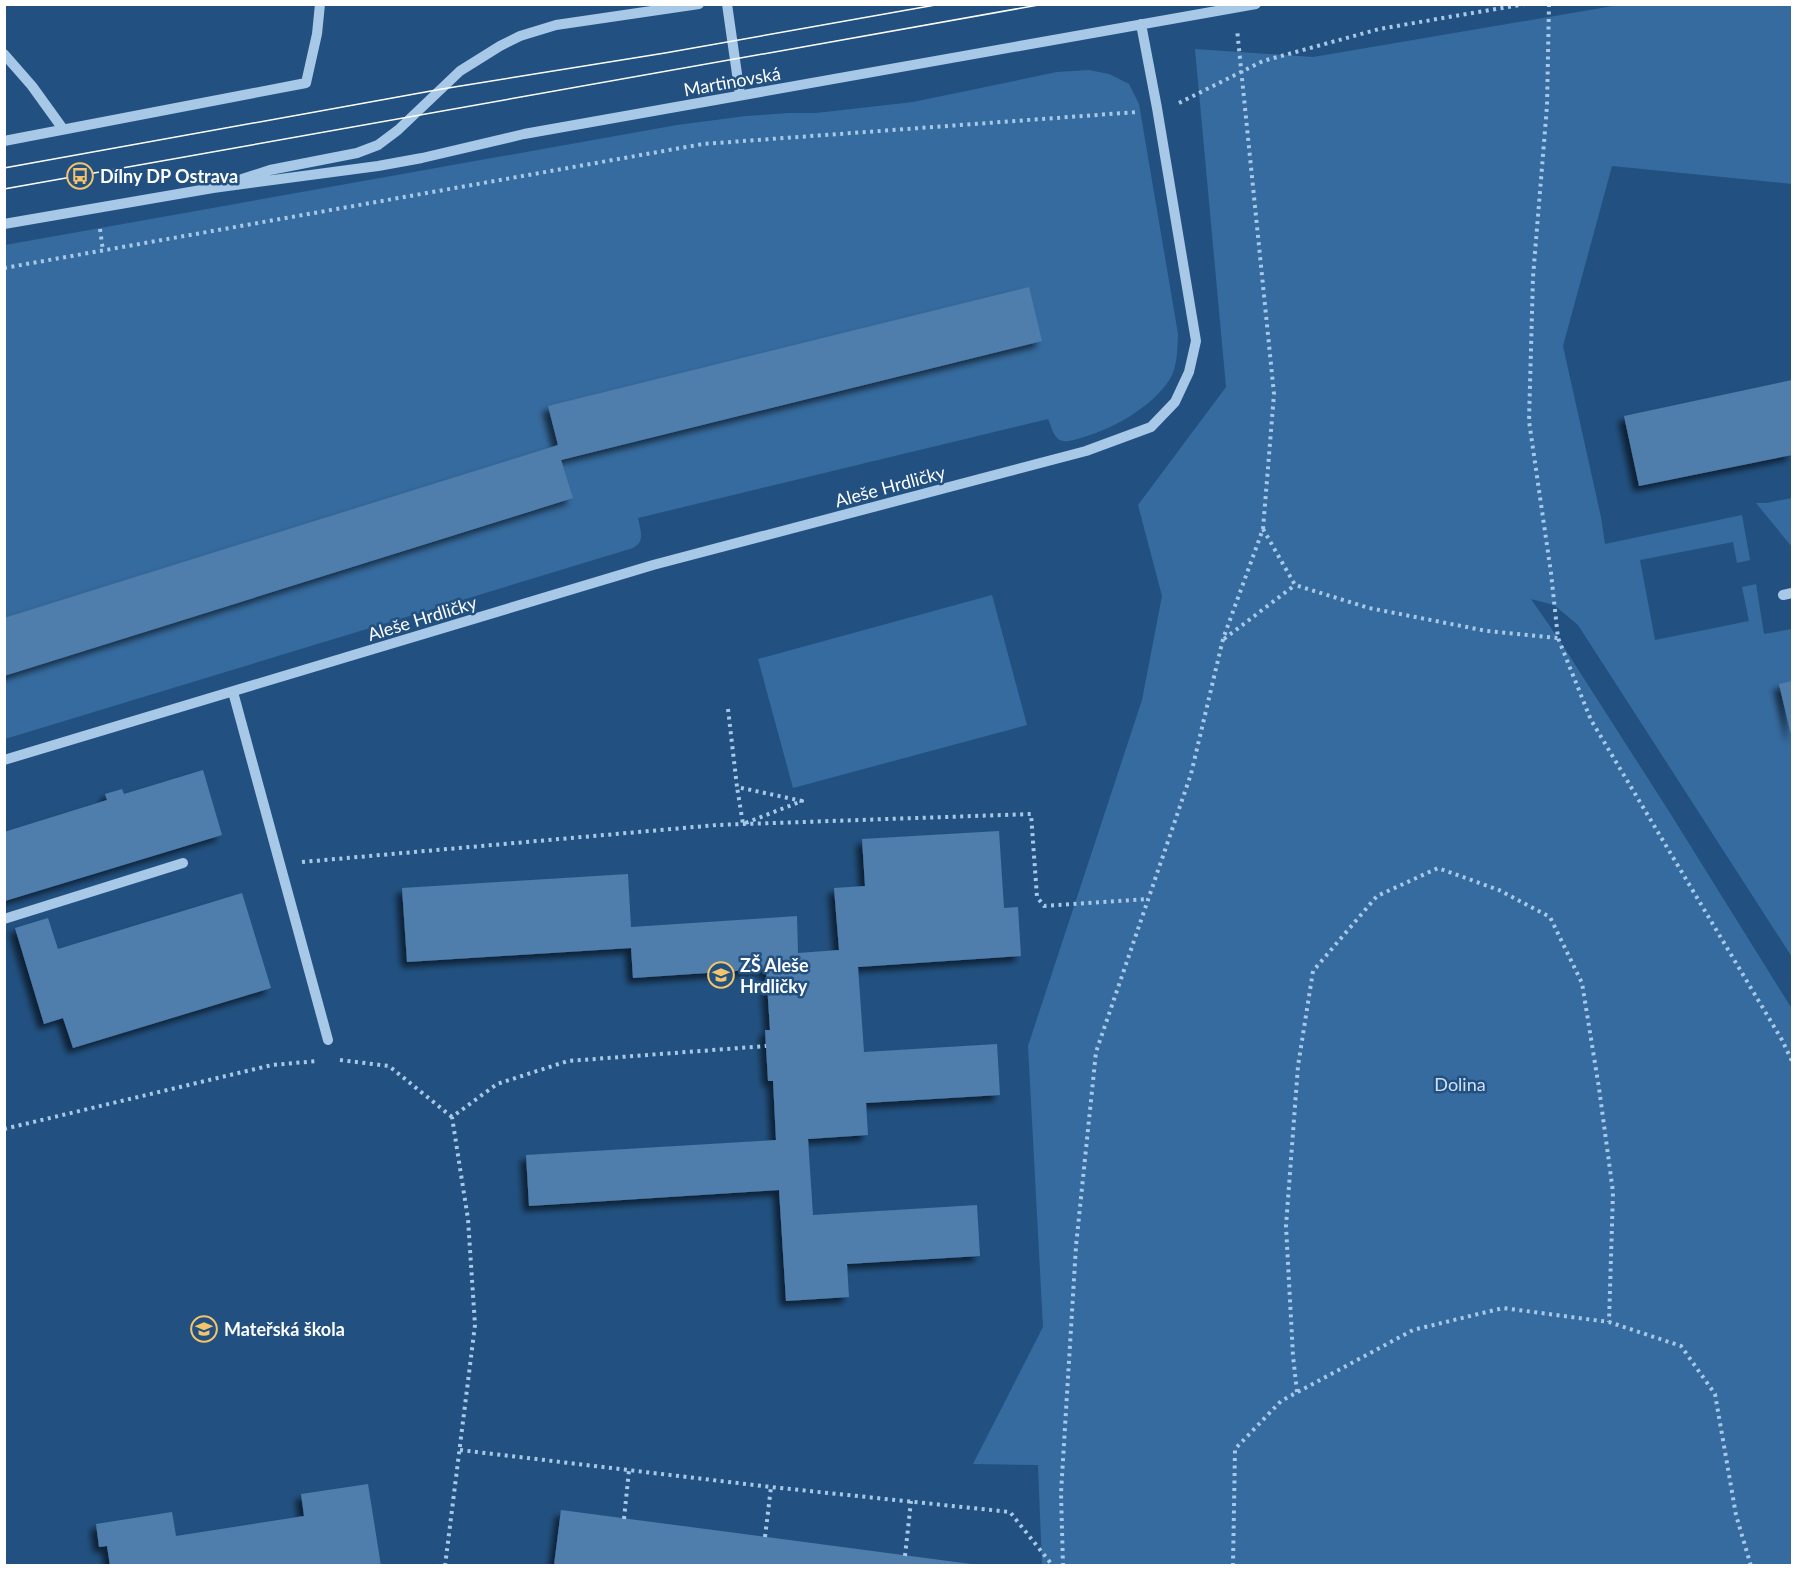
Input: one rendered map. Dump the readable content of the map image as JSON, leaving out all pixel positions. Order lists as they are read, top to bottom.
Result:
{
  "streets": {
    "street": ["Martinovská", "Aleše Hrdličky"]
  },
  "crossings": [
    ["Martinovská", "Aleše Hrdličky"]
  ],
  "parks": ["Dolina"],
  "places": {
    "bus stop": ["Dílny DP Ostrava"],
    "school or university": ["ZŠ Aleše Hrdličky", "Mateřská škola"]
  }
}
